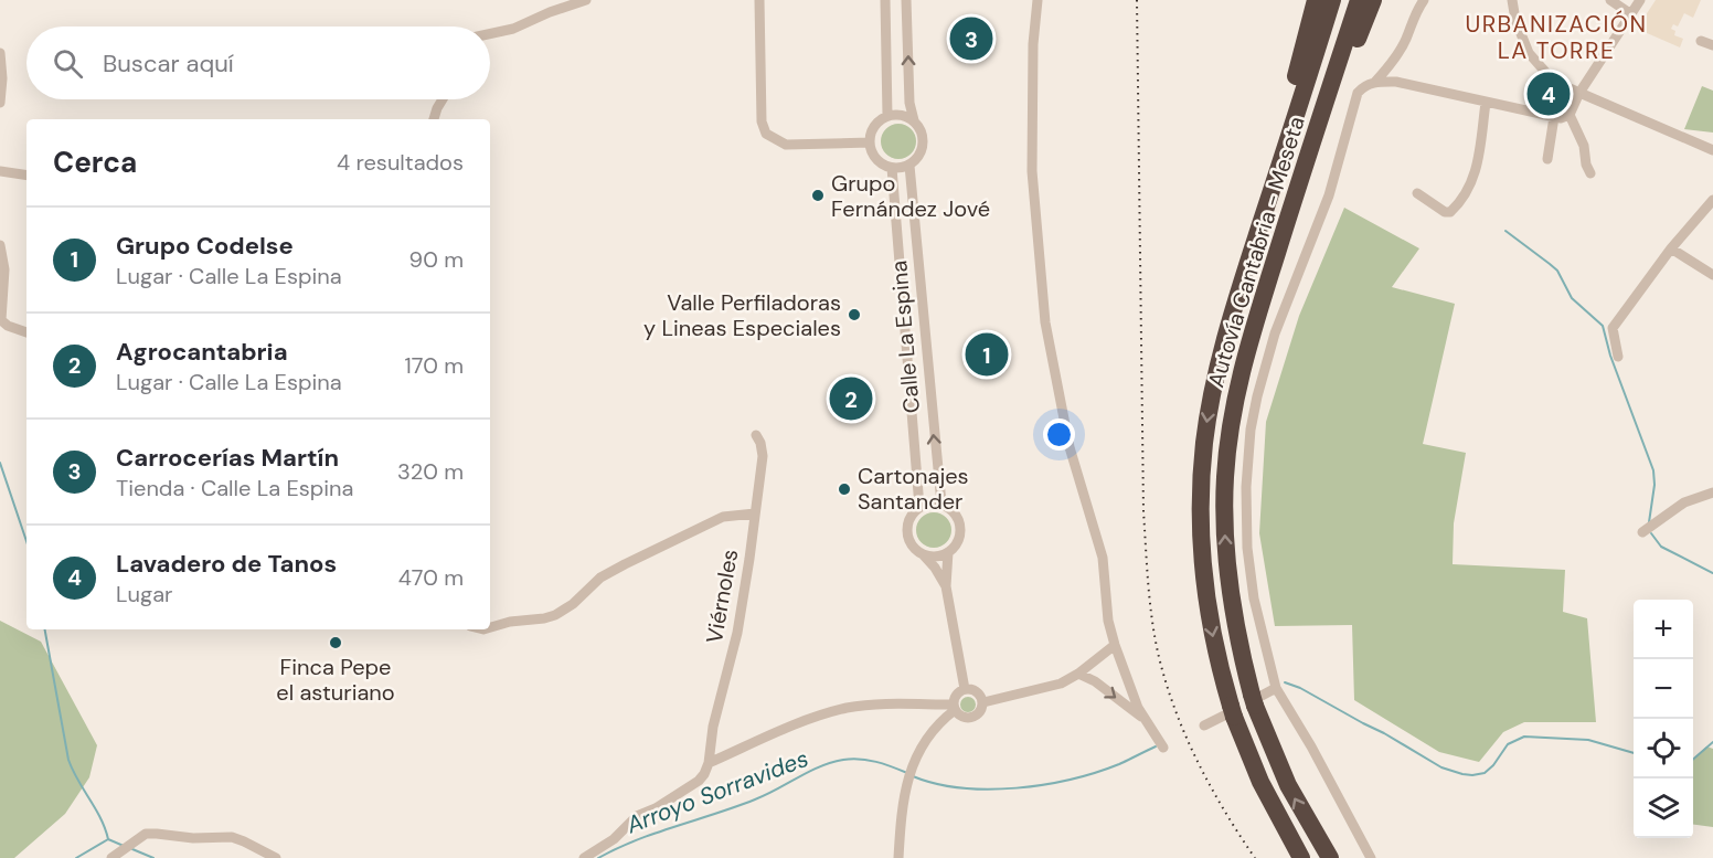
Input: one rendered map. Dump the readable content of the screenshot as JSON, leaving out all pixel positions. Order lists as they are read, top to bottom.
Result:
{
  "streets": {
    "highway": ["Autovía Cantabria - Meseta"],
    "street": ["Calle La Espina", "Viérnoles"]
  },
  "districts": ["URBANIZACIÓN LA TORRE"],
  "water": ["Arroyo Sorravides"],
  "places": [
    "Grupo Fernández Jové",
    "Valle Perfiladoras y Lineas Especiales",
    "Cartonajes Santander",
    "Finca Pepe el asturiano"
  ],
  "page": {
    "pins": [
      "3",
      "4",
      "1",
      "2"
    ],
    "search": "Buscar aquí",
    "heading": ["Cerca", "4 resultados"],
    "list": [
      {
        "mark": "1",
        "name": "Grupo Codelse",
        "note": "Lugar · Calle La Espina",
        "value": "90 m"
      },
      {
        "mark": "2",
        "name": "Agrocantabria",
        "note": "Lugar · Calle La Espina",
        "value": "170 m"
      },
      {
        "mark": "3",
        "name": "Carrocerías Martín",
        "note": "Tienda · Calle La Espina",
        "value": "320 m"
      },
      {
        "mark": "4",
        "name": "Lavadero de Tanos",
        "note": "Lugar",
        "value": "470 m"
      }
    ],
    "map_buttons": ["+", "−"]
  }
}
